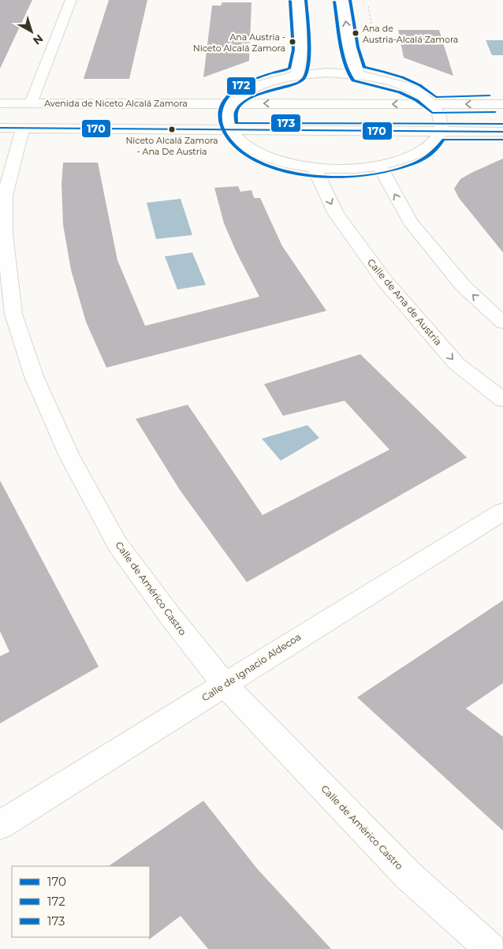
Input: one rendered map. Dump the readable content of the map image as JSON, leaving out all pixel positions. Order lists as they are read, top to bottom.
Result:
{
  "streets": {
    "street": [
      "Avenida de Niceto Alcalá Zamora",
      "Calle de Ana de Austria",
      "Calle de Américo Castro",
      "Calle de Ignacio Aldecoa"
    ]
  },
  "crossings": [
    ["Calle de Américo Castro", "Calle de Ignacio Aldecoa"]
  ],
  "places": ["Ana de Austria-Alcalá Zamora", "Ana Austria - Niceto Alcalá Zamora", "Niceto Alcalá Zamora - Ana De Austria"],
  "lines": ["transit line 173", "transit line 172", "transit line 170"],
  "legend": ["170", "172", "173"],
  "north": "bottom right"
}
